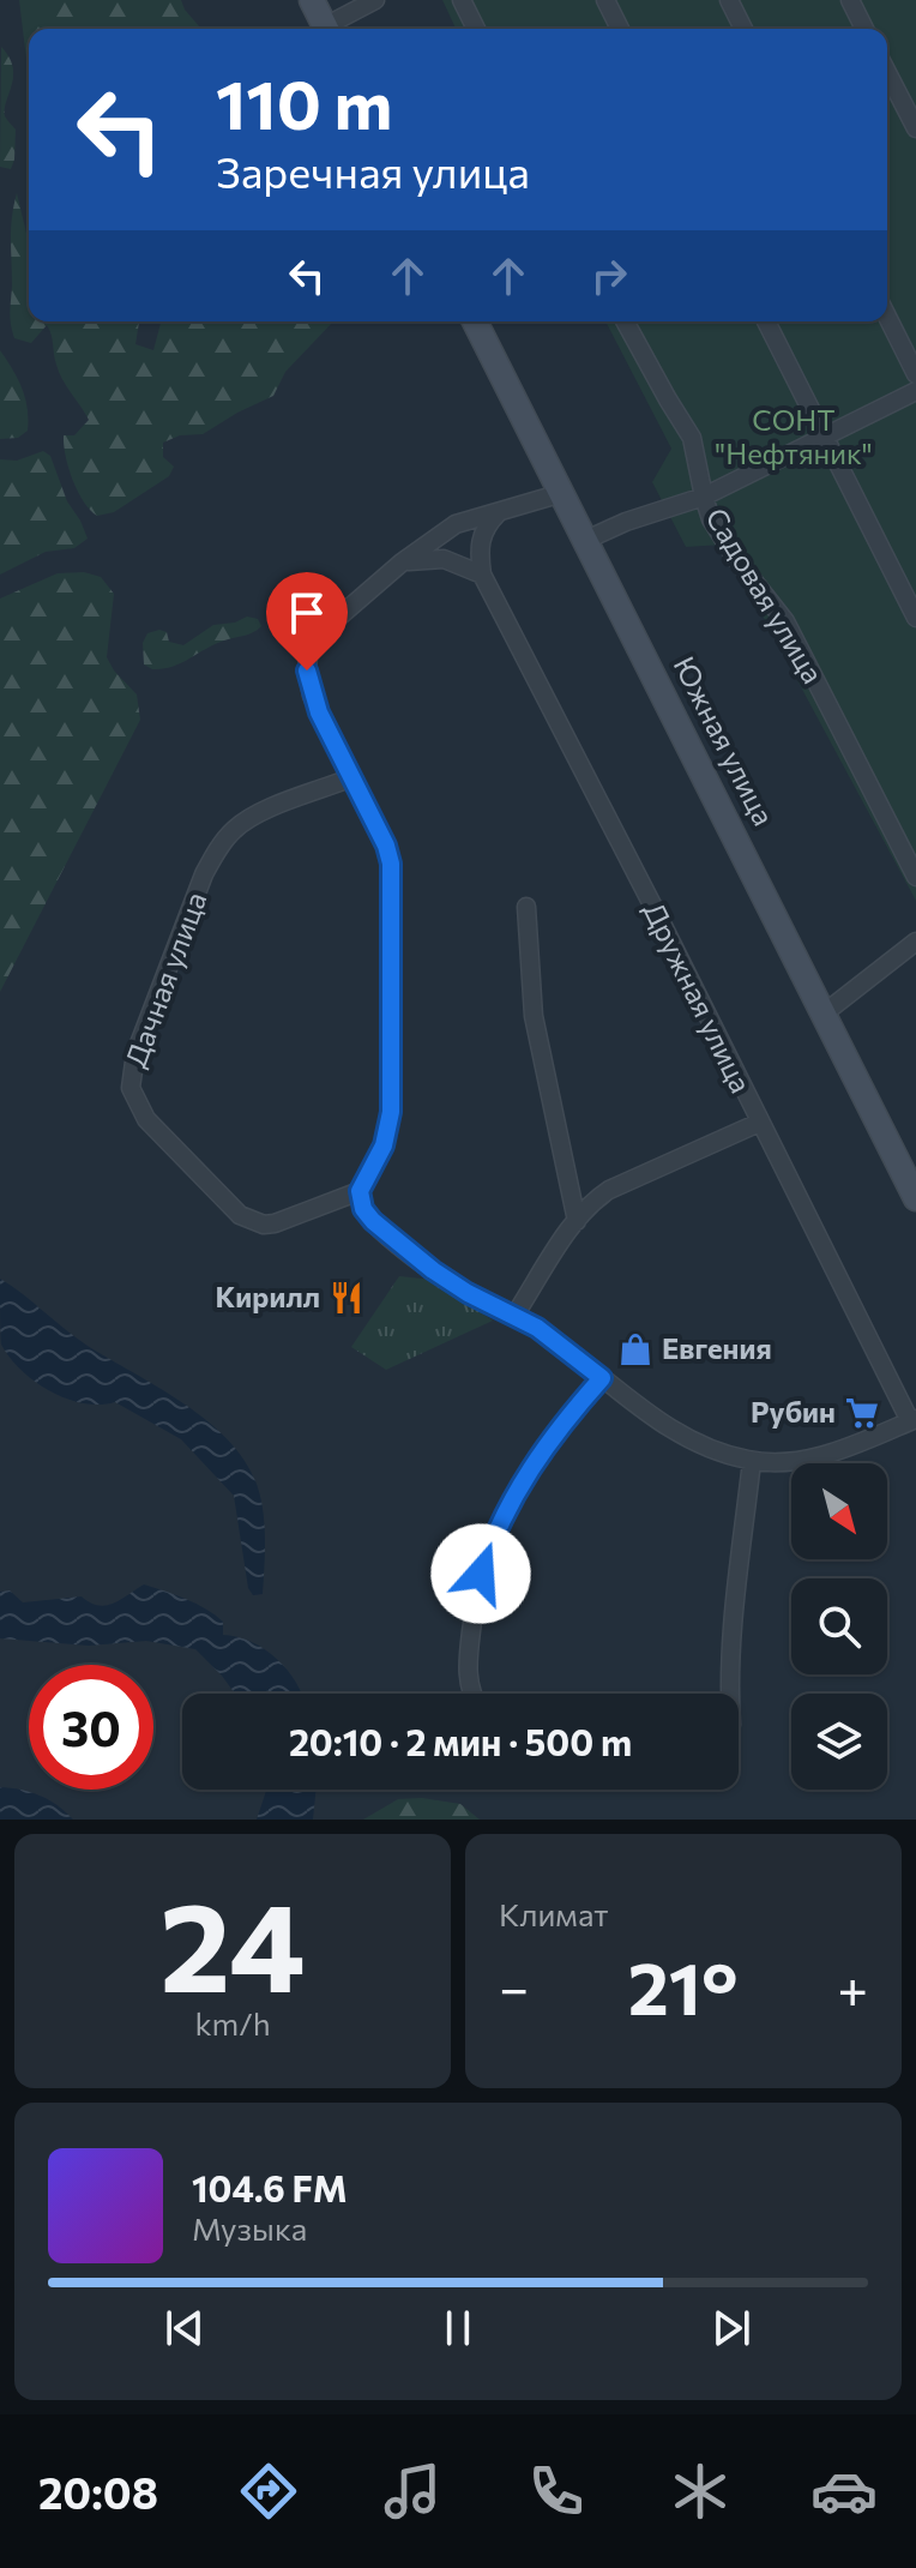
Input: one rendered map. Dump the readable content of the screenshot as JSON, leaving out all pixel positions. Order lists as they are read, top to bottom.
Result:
{
  "streets": {
    "street": [
      "Садовая улица",
      "Южная улица",
      "Дачная улица",
      "Дружная улица"
    ]
  },
  "parks": ["СОНТ \"Нефтяник\""],
  "places": {
    "restaurant": ["Кирилл"],
    "shop": ["Евгения"],
    "supermarket": ["Рубин"]
  },
  "north": "bottom right",
  "page": {
    "turn": ["110 m", "Заречная улица"],
    "limit": "30",
    "trip": "20:10 · 2 мин · 500 m",
    "tile": [
      ["24", "km/h"],
      "Климат"
    ],
    "heat": ["−", "21°", "+"],
    "song": ["104.6 FM", "Музыка"],
    "tabs": "20:08"
  }
}
